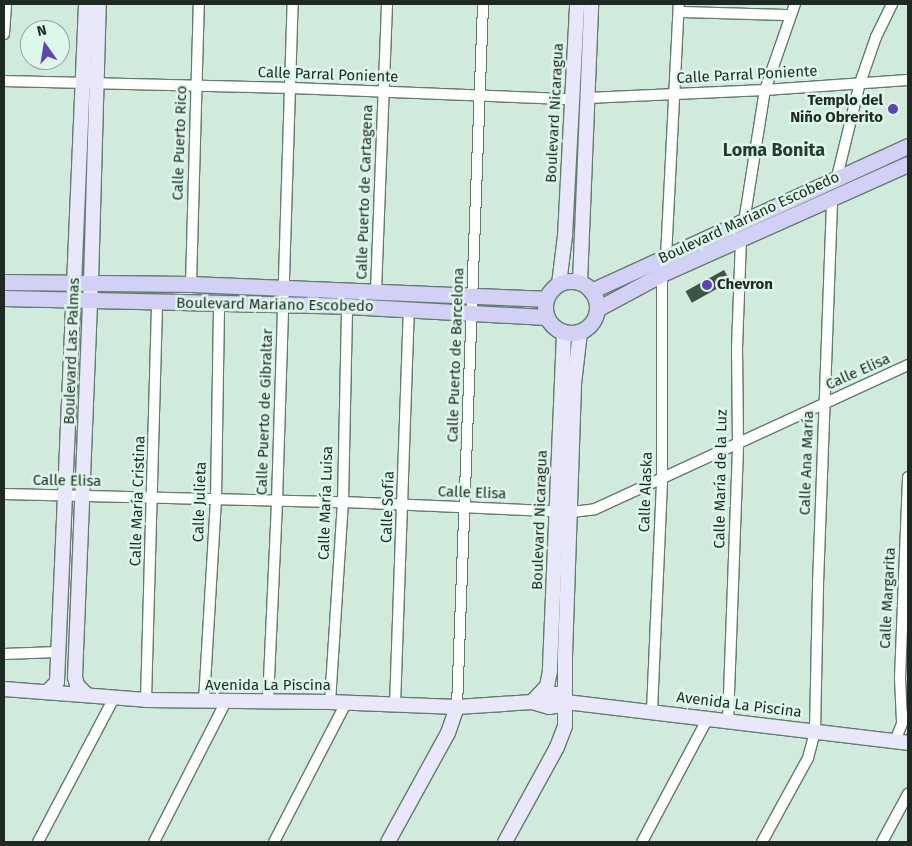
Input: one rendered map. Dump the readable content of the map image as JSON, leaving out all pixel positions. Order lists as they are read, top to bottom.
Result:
{
  "streets": {
    "main road": ["Boulevard Mariano Escobedo"],
    "street": [
      "Calle Parral Poniente",
      "Boulevard Nicaragua",
      "Calle Puerto Rico",
      "Calle Puerto de Cartagena",
      "Boulevard Las Palmas",
      "Calle Puerto de Barcelona",
      "Calle Elisa",
      "Calle Puerto de Gibraltar",
      "Calle Ana María",
      "Calle María de la Luz",
      "Calle Alaska",
      "Calle María Cristina",
      "Calle Julieta",
      "Calle María Luisa",
      "Calle Sofía",
      "Calle Margarita",
      "Avenida La Piscina"
    ]
  },
  "crossings": [
    ["Calle Parral Poniente", "Boulevard Nicaragua"],
    ["Calle Parral Poniente", "Calle Puerto Rico"],
    ["Calle Parral Poniente", "Calle Puerto de Cartagena"],
    ["Calle Parral Poniente", "Boulevard Las Palmas"],
    ["Calle Parral Poniente", "Calle Puerto de Barcelona"],
    ["Calle Parral Poniente", "Calle Puerto de Gibraltar"],
    ["Boulevard Nicaragua", "Boulevard Mariano Escobedo"],
    ["Boulevard Nicaragua", "Calle Elisa"],
    ["Boulevard Nicaragua", "Avenida La Piscina"],
    ["Calle Puerto Rico", "Boulevard Mariano Escobedo"],
    ["Calle Puerto de Cartagena", "Boulevard Mariano Escobedo"],
    ["Boulevard Mariano Escobedo", "Boulevard Las Palmas"],
    ["Boulevard Mariano Escobedo", "Calle Puerto de Barcelona"],
    ["Boulevard Mariano Escobedo", "Calle Puerto de Gibraltar"],
    ["Boulevard Mariano Escobedo", "Calle Ana María"],
    ["Boulevard Mariano Escobedo", "Calle María de la Luz"],
    ["Boulevard Mariano Escobedo", "Calle Alaska"],
    ["Boulevard Mariano Escobedo", "Calle María Cristina"],
    ["Boulevard Mariano Escobedo", "Calle Julieta"],
    ["Boulevard Mariano Escobedo", "Calle María Luisa"],
    ["Boulevard Mariano Escobedo", "Calle Sofía"],
    ["Boulevard Las Palmas", "Calle Elisa"],
    ["Calle Puerto de Barcelona", "Calle Elisa"],
    ["Calle Puerto de Barcelona", "Avenida La Piscina"],
    ["Calle Elisa", "Calle Puerto de Gibraltar"],
    ["Calle Elisa", "Calle Ana María"],
    ["Calle Elisa", "Calle María de la Luz"],
    ["Calle Elisa", "Calle Alaska"],
    ["Calle Elisa", "Calle María Cristina"],
    ["Calle Elisa", "Calle Julieta"],
    ["Calle Elisa", "Calle María Luisa"],
    ["Calle Elisa", "Calle Sofía"],
    ["Calle Puerto de Gibraltar", "Avenida La Piscina"],
    ["Calle Ana María", "Avenida La Piscina"],
    ["Calle María de la Luz", "Avenida La Piscina"],
    ["Calle Alaska", "Avenida La Piscina"],
    ["Calle María Cristina", "Avenida La Piscina"],
    ["Calle Julieta", "Avenida La Piscina"],
    ["Calle María Luisa", "Avenida La Piscina"],
    ["Calle Sofía", "Avenida La Piscina"]
  ],
  "districts": ["Loma Bonita"],
  "places": ["Templo del Niño Obrerito", "Chevron"],
  "north": "top"
}
